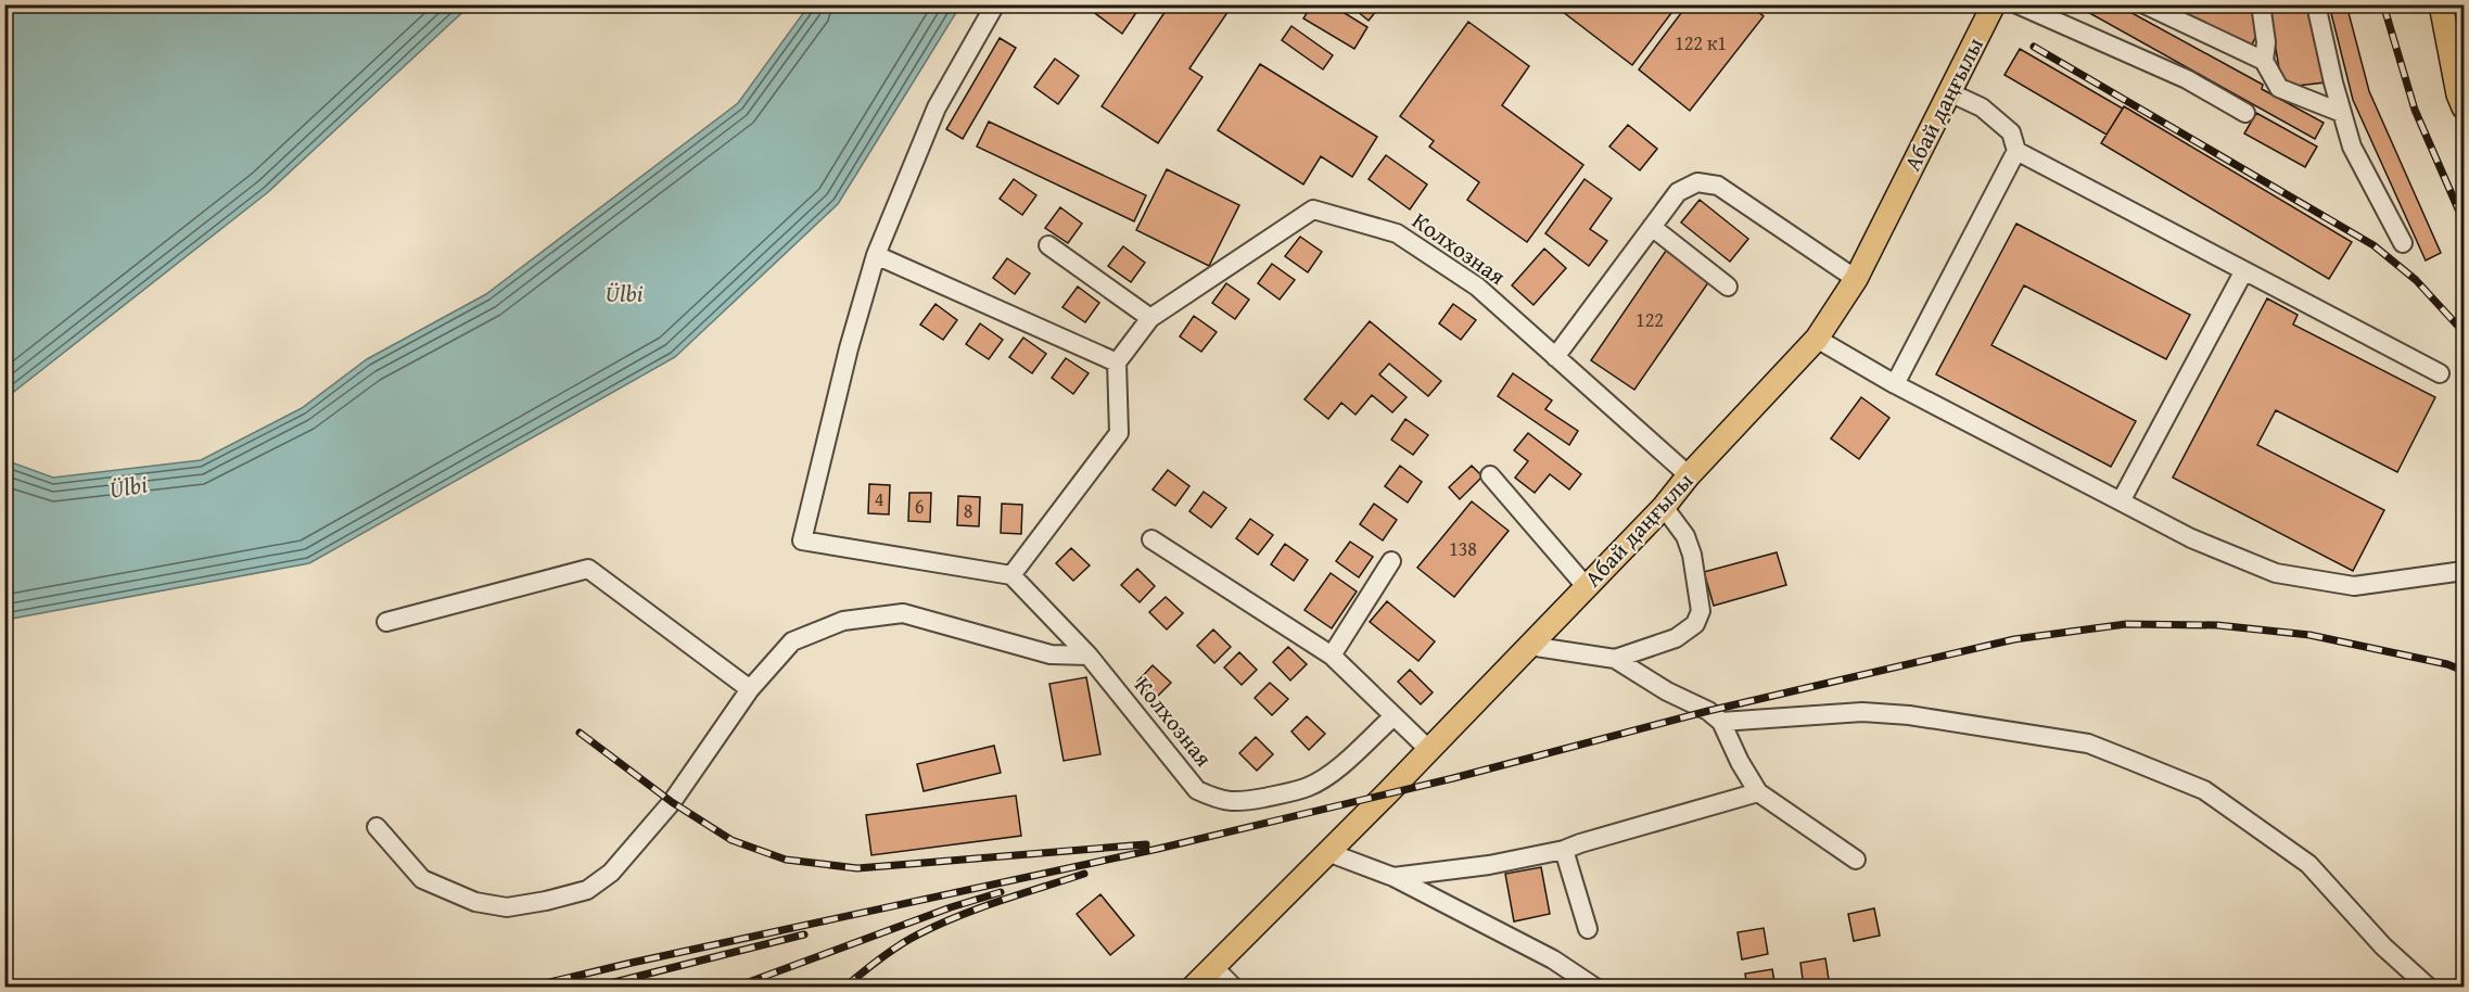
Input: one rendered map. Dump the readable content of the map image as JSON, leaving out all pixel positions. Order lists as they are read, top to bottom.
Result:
{
  "streets": {
    "main road": ["Абай даңғылы"],
    "street": ["Колхозная"]
  },
  "crossings": [
    ["Абай даңғылы", "Колхозная"]
  ],
  "water": ["Ülbi"],
  "house_numbers": [
    "122 к1",
    "122",
    "4",
    "6",
    "8",
    "138"
  ]
}
